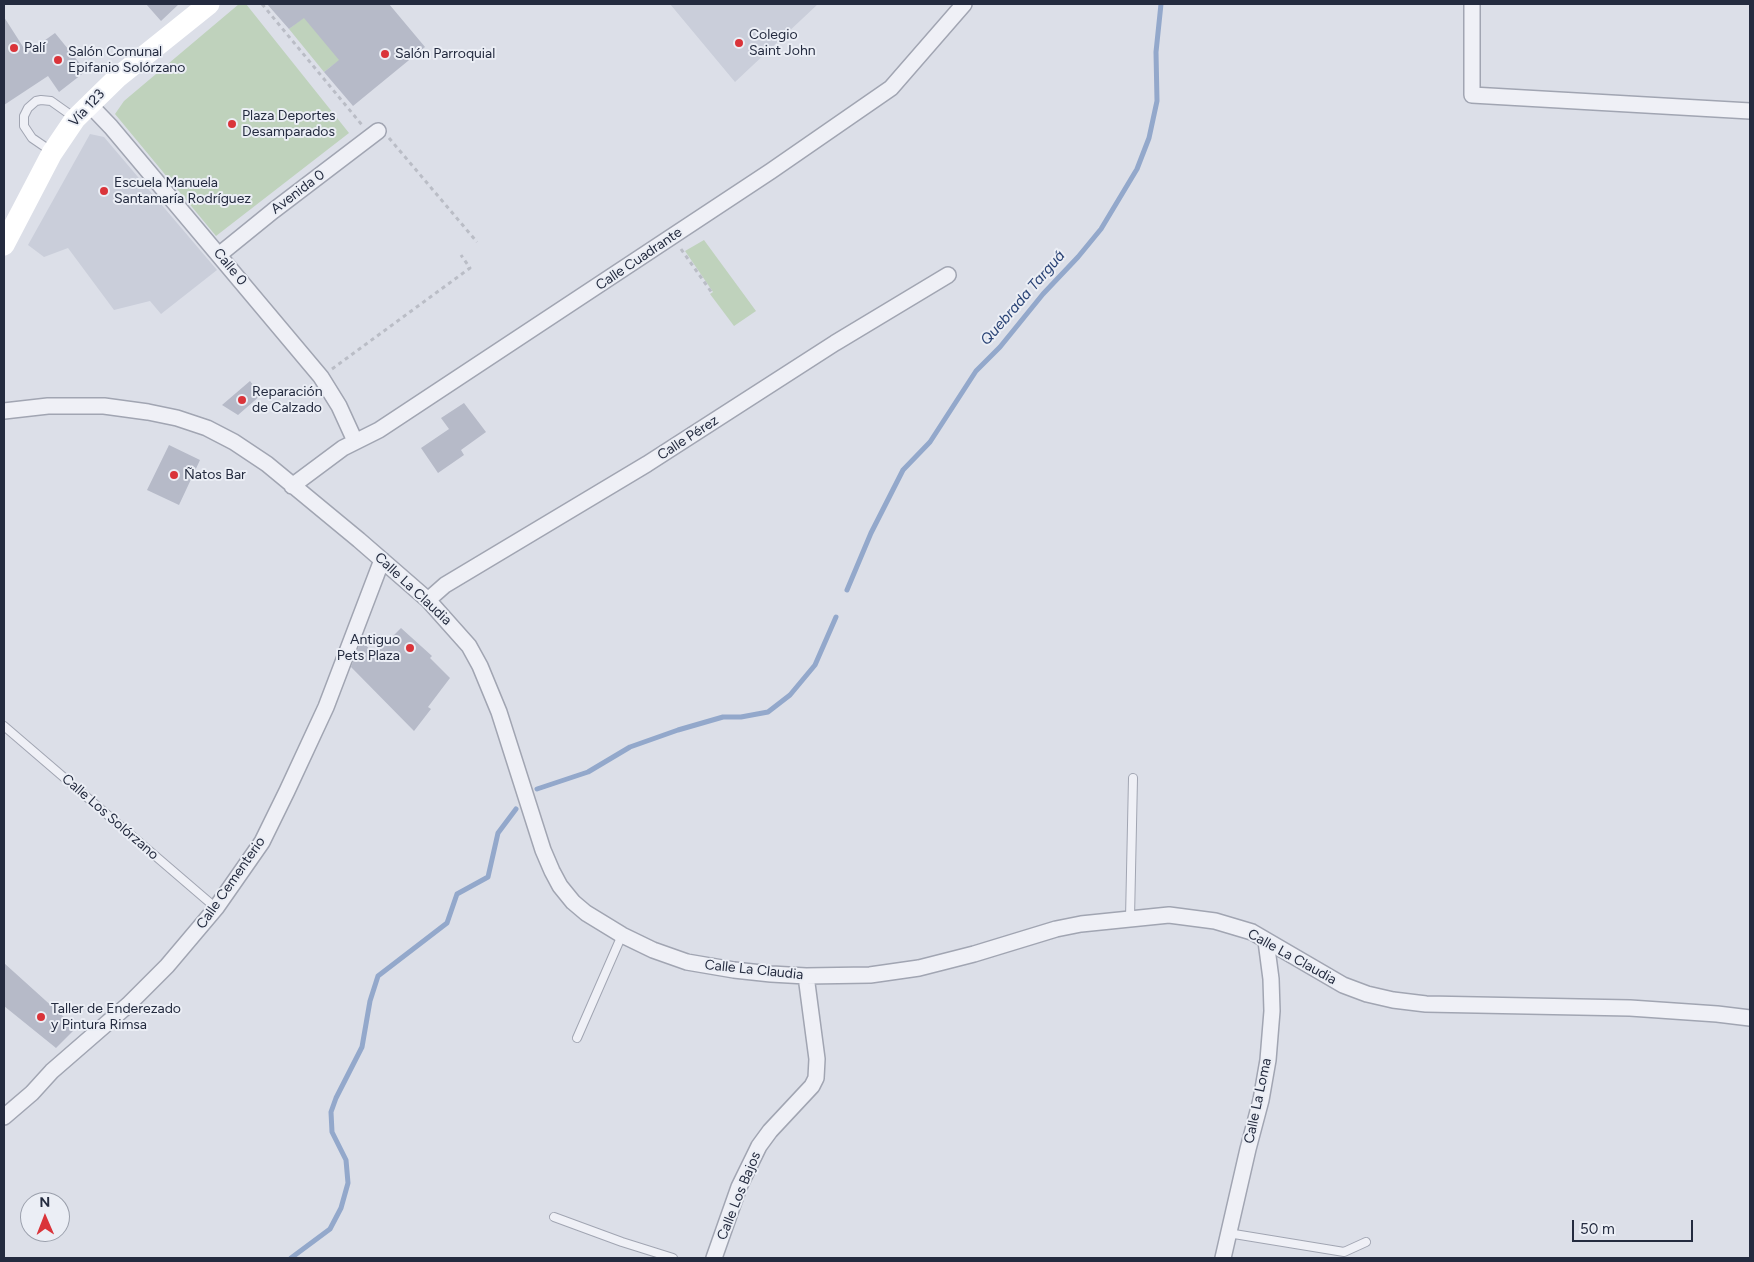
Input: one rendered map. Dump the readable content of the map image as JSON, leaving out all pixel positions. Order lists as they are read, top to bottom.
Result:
{
  "streets": {
    "main road": ["Vía 123"],
    "street": [
      "Avenida 0",
      "Calle Cuadrante",
      "Calle 0",
      "Calle Pérez",
      "Calle La Claudia",
      "Calle Cementerio",
      "Calle La Loma",
      "Calle Los Bajos"
    ],
    "lane": ["Calle Los Solórzano"]
  },
  "crossings": [
    ["Vía 123", "Calle 0"],
    ["Avenida 0", "Calle 0"],
    ["Calle Cuadrante", "Calle 0"],
    ["Calle Cuadrante", "Calle La Claudia"],
    ["Calle Pérez", "Calle La Claudia"],
    ["Calle La Claudia", "Calle Cementerio"],
    ["Calle La Claudia", "Calle La Loma"],
    ["Calle La Claudia", "Calle Los Bajos"],
    ["Calle Los Solórzano", "Calle Cementerio"]
  ],
  "water": ["Quebrada Targuá"],
  "places": [
    "Colegio Saint John",
    "Palí",
    "Salón Parroquial",
    "Salón Comunal Epifanio Solórzano",
    "Plaza Deportes Desamparados",
    "Escuela Manuela Santamaría Rodríguez",
    "Reparación de Calzado",
    "Ñatos Bar",
    "Antiguo Pets Plaza",
    "Taller de Enderezado y Pintura Rimsa"
  ],
  "scale_bar": "50 m",
  "north": "top"
}
